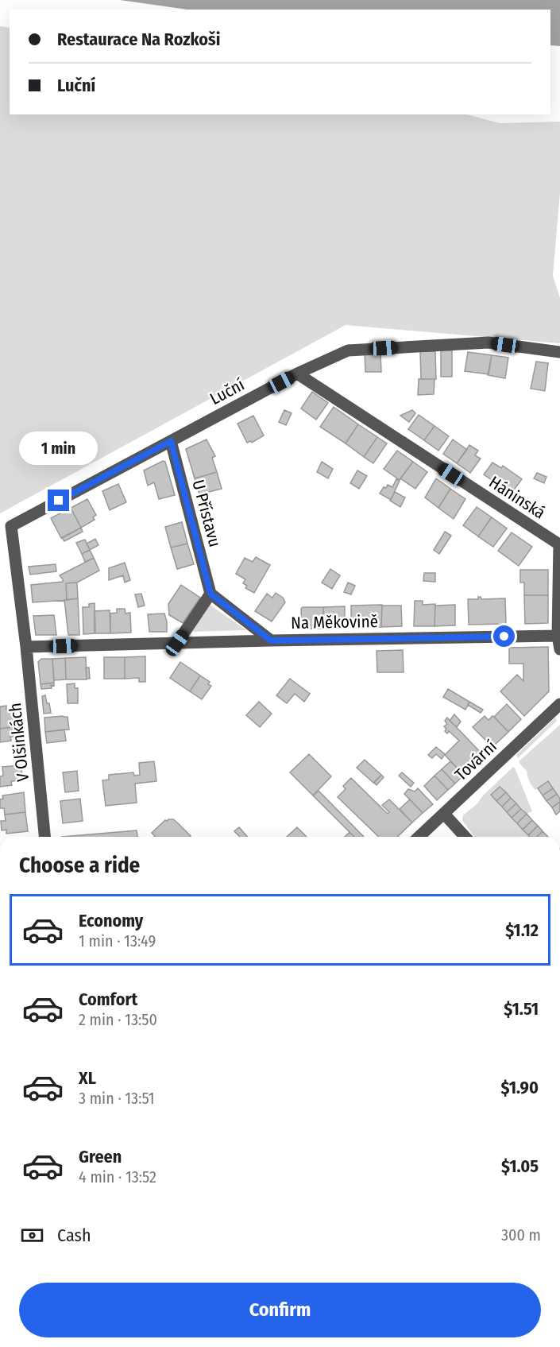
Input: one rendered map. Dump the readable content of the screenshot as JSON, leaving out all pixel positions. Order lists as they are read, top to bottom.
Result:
{
  "streets": {
    "street": [
      "Luční",
      "Háninská",
      "U Přístavu",
      "Na Měkovině",
      "V Olšinkách",
      "Tovární"
    ]
  },
  "crossings": [
    ["Luční", "Háninská"],
    ["Luční", "U Přístavu"],
    ["Luční", "V Olšinkách"],
    ["Háninská", "Na Měkovině"],
    ["Na Měkovině", "V Olšinkách"]
  ],
  "page": {
    "banner": ["Restaurace Na Rozkoši", "Luční"],
    "bubble": "1 min",
    "heading": "Choose a ride",
    "list": [
      {
        "name": "Economy",
        "note": "1 min · 13:49",
        "value": "$1.12"
      },
      {
        "name": "Comfort",
        "note": "2 min · 13:50",
        "value": "$1.51"
      },
      {
        "name": "XL",
        "note": "3 min · 13:51",
        "value": "$1.90"
      },
      {
        "name": "Green",
        "note": "4 min · 13:52",
        "value": "$1.05"
      }
    ],
    "pay": ["Cash", "300 m"],
    "buttons": "Confirm"
  }
}
